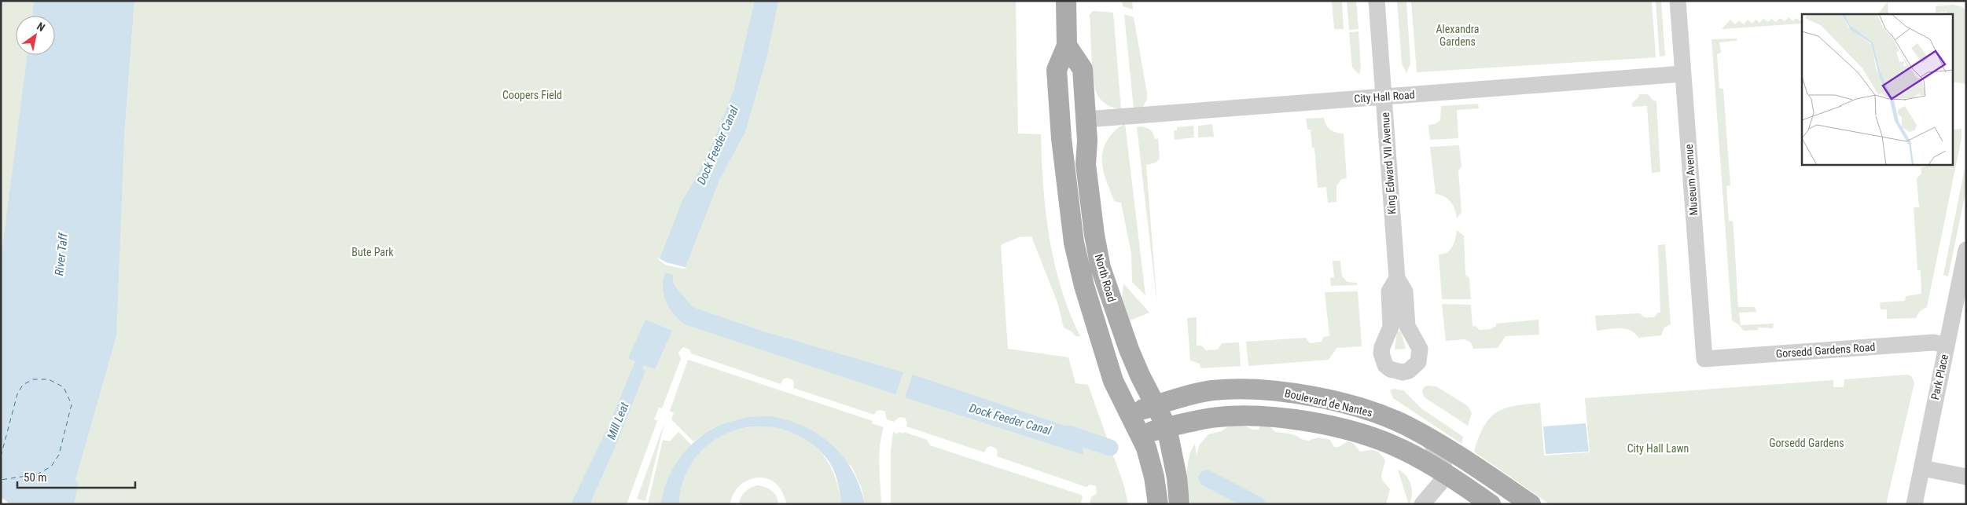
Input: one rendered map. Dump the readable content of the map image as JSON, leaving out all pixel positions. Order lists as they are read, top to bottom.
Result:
{
  "streets": {
    "main road": ["North Road", "Boulevard de Nantes"],
    "street": [
      "City Hall Road",
      "King Edward VII Avenue",
      "Museum Avenue",
      "Gorsedd Gardens Road",
      "Park Place"
    ]
  },
  "crossings": [
    ["City Hall Road", "King Edward VII Avenue"],
    ["City Hall Road", "Museum Avenue"],
    ["City Hall Road", "North Road"],
    ["Museum Avenue", "Gorsedd Gardens Road"],
    ["North Road", "Boulevard de Nantes"],
    ["Gorsedd Gardens Road", "Park Place"]
  ],
  "water": ["Dock Feeder Canal", "River Taff", "Mill Leat"],
  "parks": [
    "Alexandra Gardens",
    "Coopers Field",
    "Bute Park",
    "Gorsedd Gardens",
    "City Hall Lawn"
  ],
  "scale_bar": "50 m",
  "north": "top right"
}
